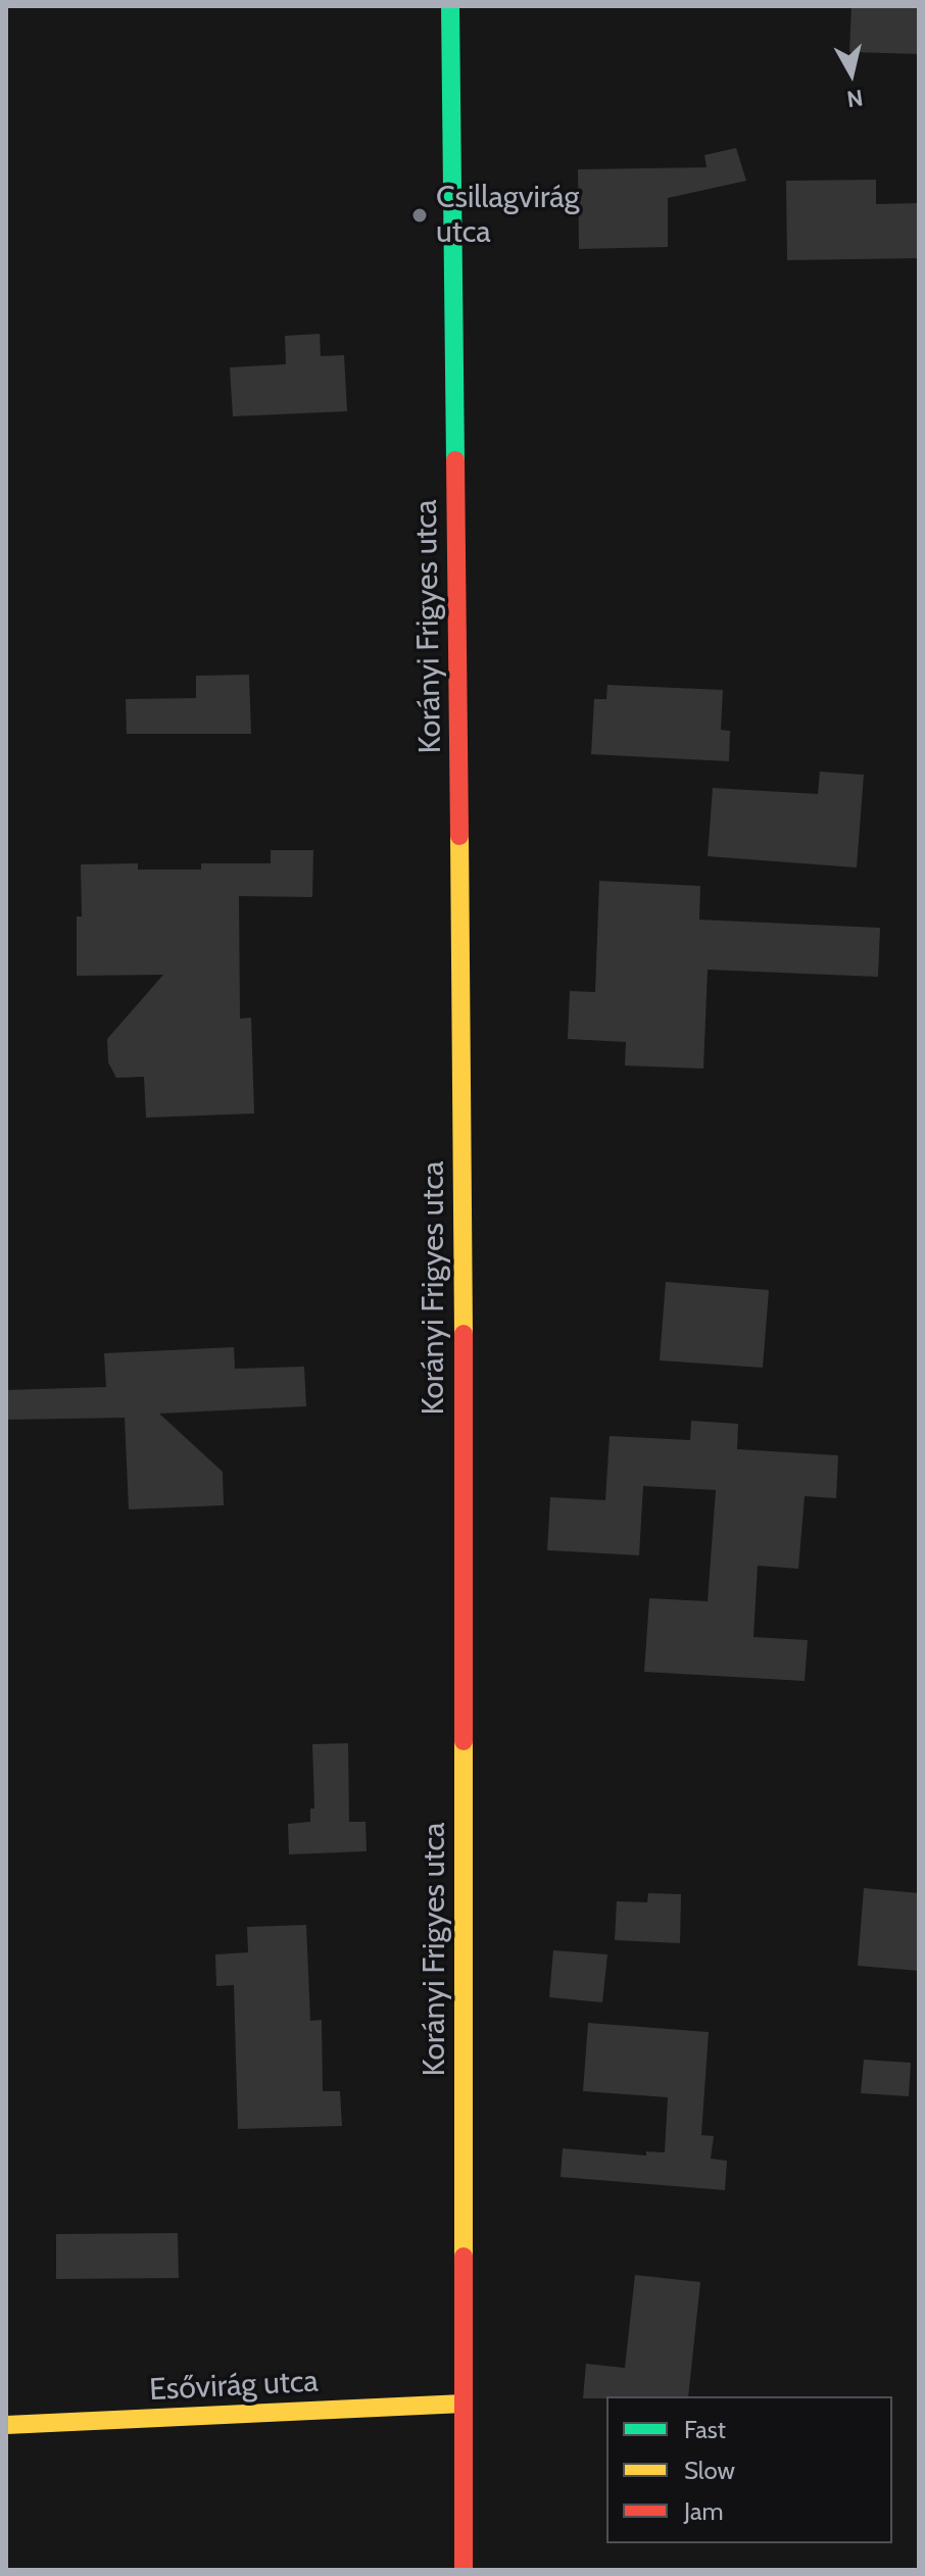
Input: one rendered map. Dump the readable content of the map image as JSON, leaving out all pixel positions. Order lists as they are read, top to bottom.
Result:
{
  "streets": {
    "street": ["Korányi Frigyes utca", "Esővirág utca"]
  },
  "crossings": [
    ["Korányi Frigyes utca", "Esővirág utca"]
  ],
  "places": ["Csillagvirág utca"],
  "legend": ["Fast", "Slow", "Jam"],
  "north": "bottom"
}
